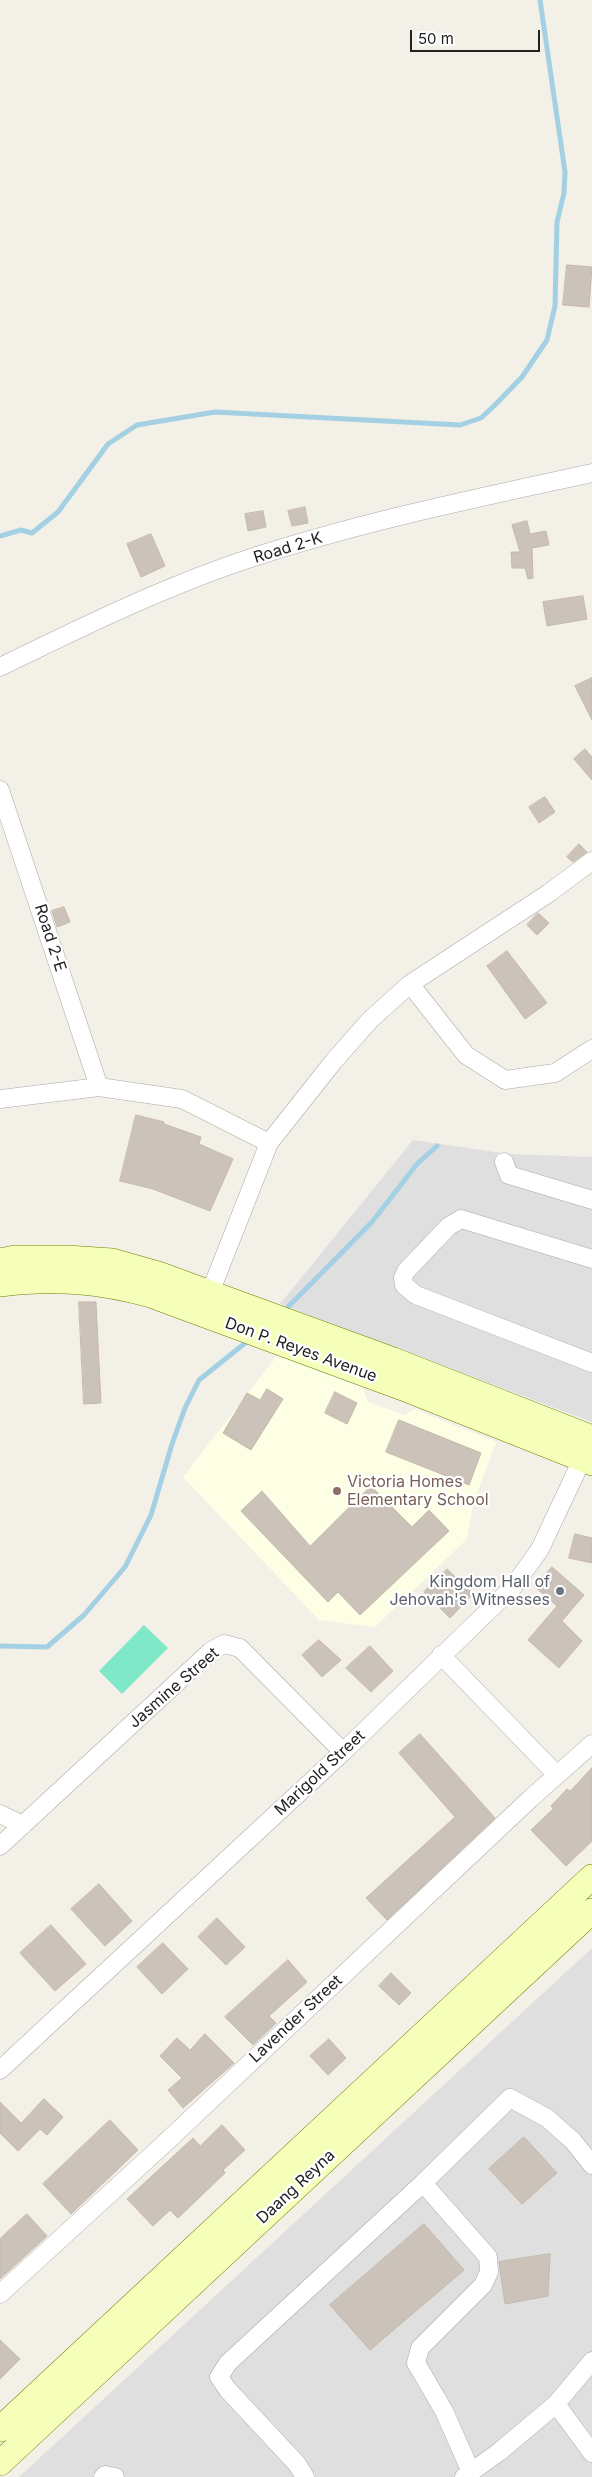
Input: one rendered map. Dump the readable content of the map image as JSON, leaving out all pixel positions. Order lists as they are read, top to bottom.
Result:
{
  "streets": {
    "main road": ["Don P. Reyes Avenue", "Daang Reyna"],
    "street": [
      "Road 2-K",
      "Road 2-E",
      "Jasmine Street",
      "Marigold Street",
      "Lavender Street"
    ]
  },
  "crossings": [
    ["Don P. Reyes Avenue", "Marigold Street"],
    ["Jasmine Street", "Marigold Street"]
  ],
  "places": ["Victoria Homes Elementary School", "Kingdom Hall of Jehovah's Witnesses"],
  "scale_bar": "50 m"
}
